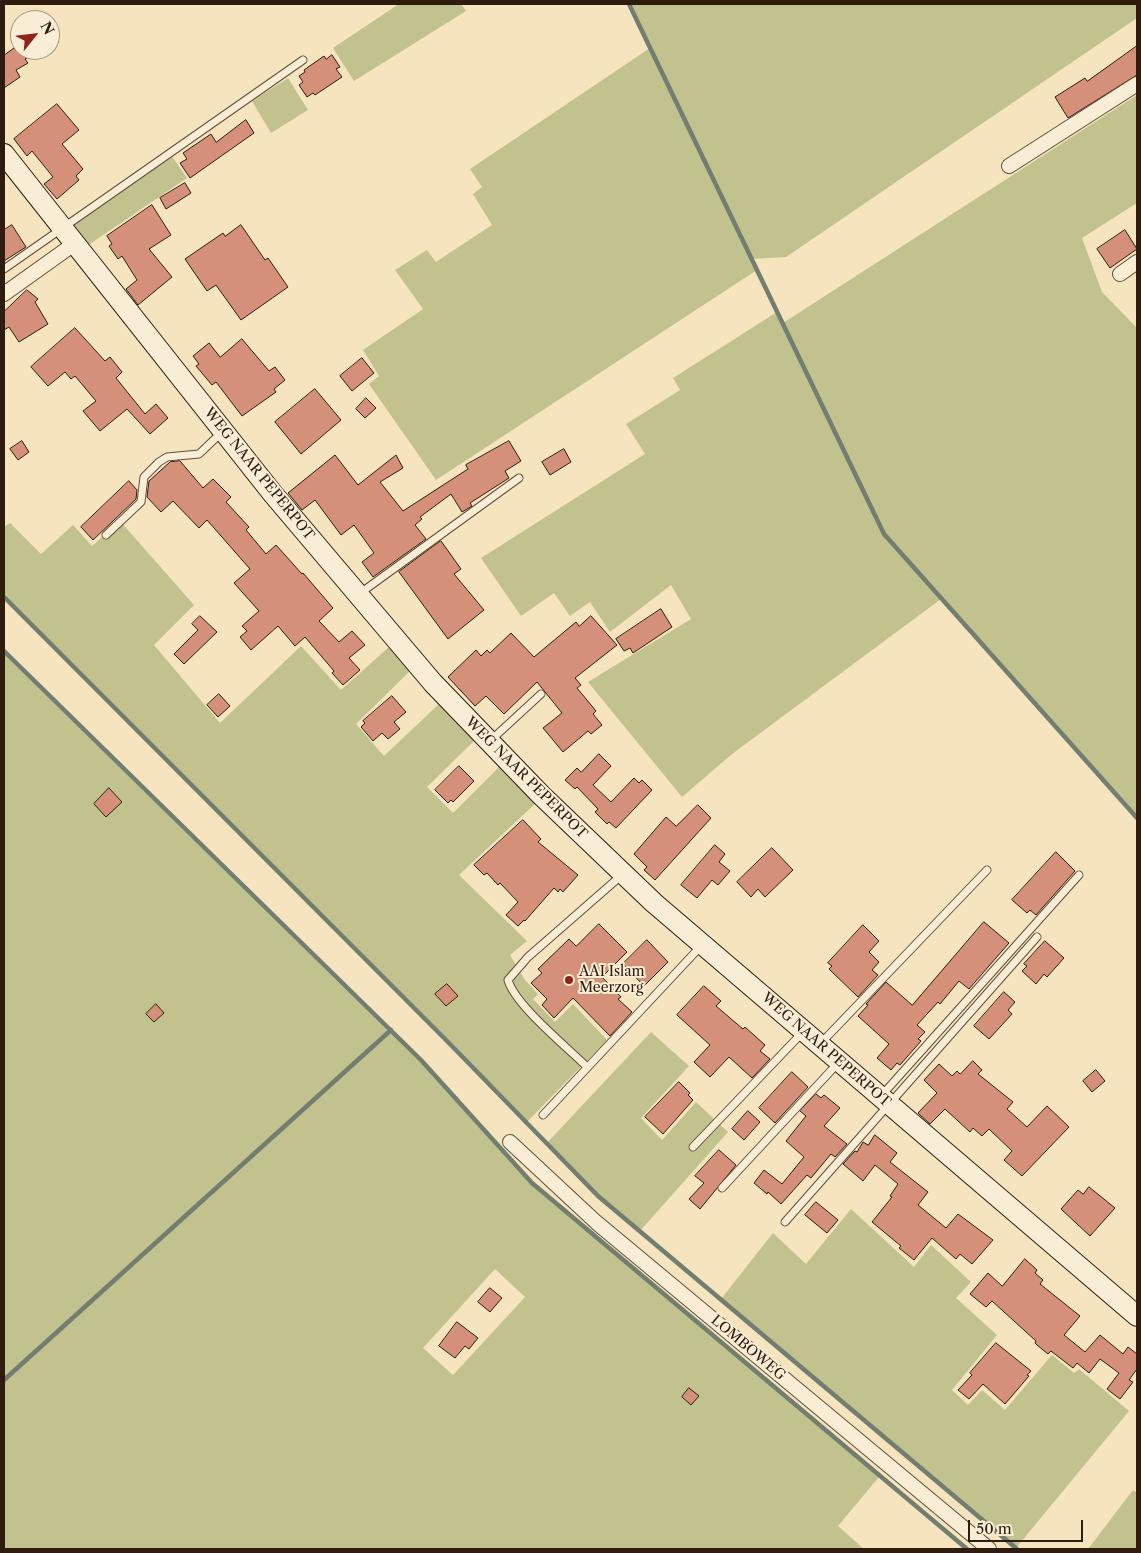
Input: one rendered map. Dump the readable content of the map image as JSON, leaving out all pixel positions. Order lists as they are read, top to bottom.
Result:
{
  "streets": {
    "street": ["WEG NAAR PEPERPOT", "LOMBOWEG"]
  },
  "places": ["AAI Islam Meerzorg"],
  "scale_bar": "50 m",
  "north": "top right"
}
